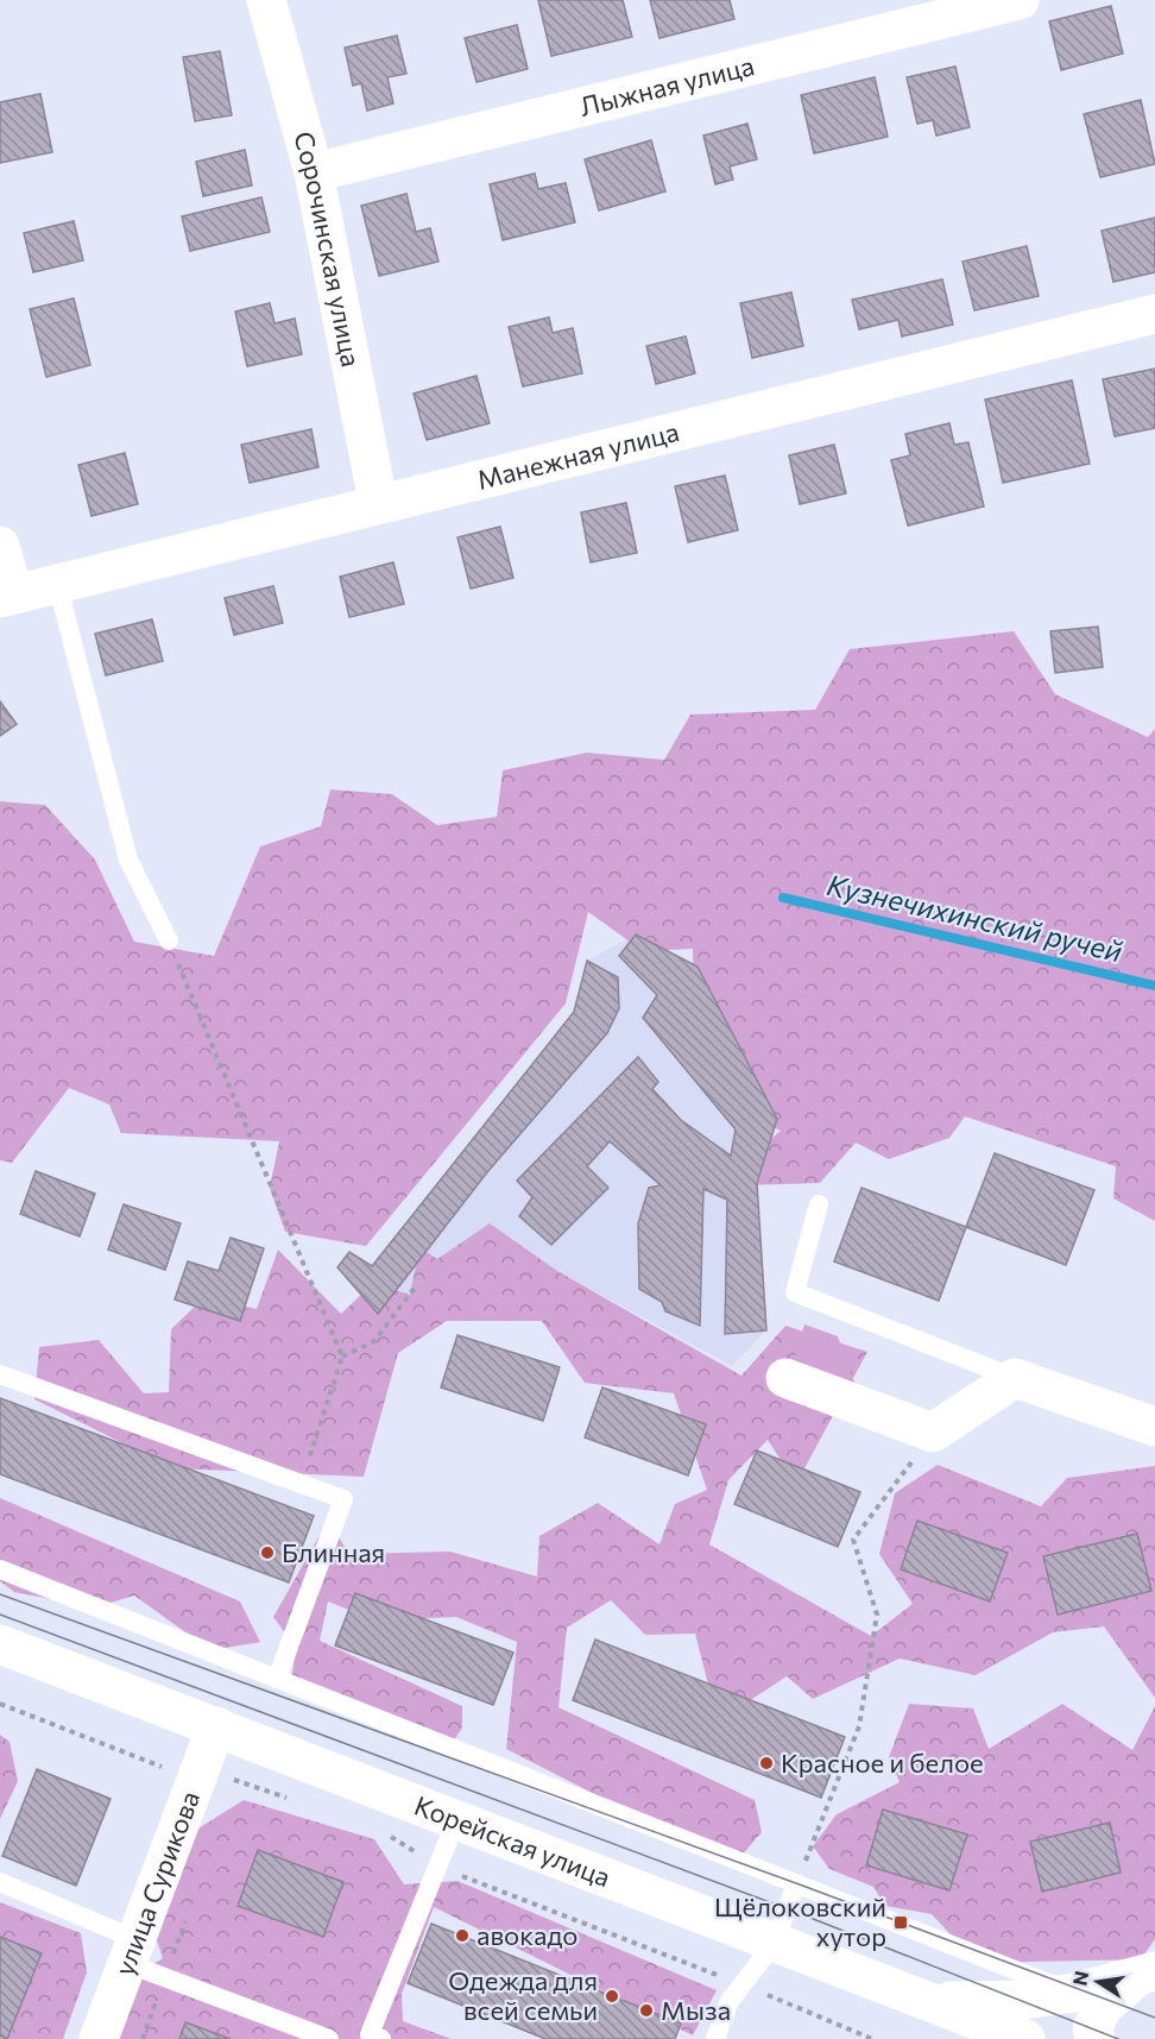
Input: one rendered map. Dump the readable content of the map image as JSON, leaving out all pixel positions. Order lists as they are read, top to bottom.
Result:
{
  "streets": {
    "street": [
      "Лыжная улица",
      "Сорочинская улица",
      "Манежная улица",
      "Корейская улица",
      "улица Сурикова"
    ]
  },
  "crossings": [
    ["Лыжная улица", "Сорочинская улица"],
    ["Сорочинская улица", "Манежная улица"],
    ["Корейская улица", "улица Сурикова"]
  ],
  "water": ["Кузнечихинский ручей"],
  "places": {
    "other": [
      "Блинная",
      "Красное и белое",
      "авокадо",
      "Одежда для всей семьи",
      "Мыза"
    ],
    "transit": ["Щёлоковский хутор"]
  },
  "north": "left"
}
